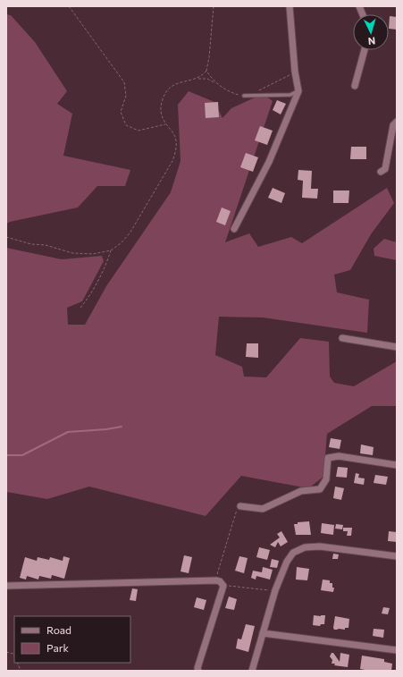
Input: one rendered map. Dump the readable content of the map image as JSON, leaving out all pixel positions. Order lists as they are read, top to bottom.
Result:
{
  "legend": ["Road", "Park"],
  "north": "bottom"
}
